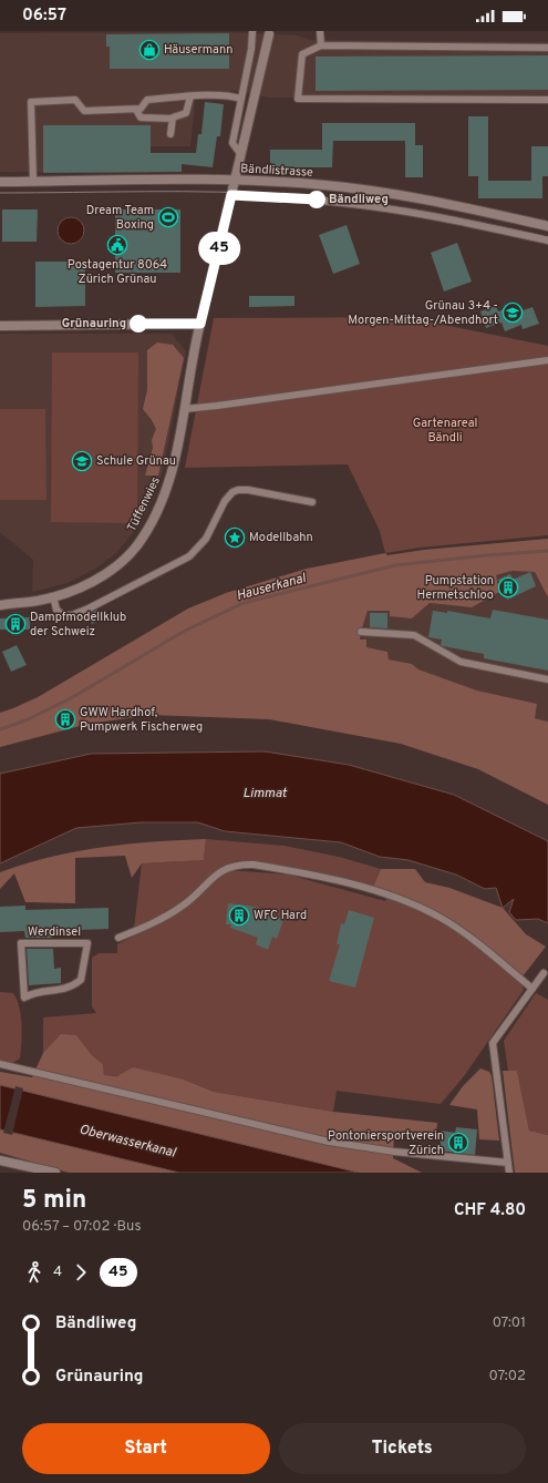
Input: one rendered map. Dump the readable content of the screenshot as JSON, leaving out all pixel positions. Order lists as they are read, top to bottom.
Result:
{
  "streets": {
    "street": ["Bändlistrasse", "Tüffenwies"],
    "lane": ["Werdinsel"]
  },
  "water": ["Hauserkanal", "Limmat", "Oberwasserkanal"],
  "parks": ["Gartenareal Bändli"],
  "places": {
    "shop": ["Häusermann"],
    "other": ["Bändliweg", "Grünauring"],
    "sports": ["Dream Team Boxing"],
    "public building": ["Postagentur 8064 Zürich Grünau"],
    "school or university": ["Grünau 3+4 - Morgen-Mittag-/Abendhort", "Schule Grünau"],
    "place": ["Modellbahn"],
    "building": [
      "Pumpstation Hermetschloo",
      "Dampfmodellklub der Schweiz",
      "GWW Hardhof, Pumpwerk Fischerweg",
      "WFC Hard",
      "Pontoniersportverein Zürich"
    ]
  },
  "lines": ["bus line 45"],
  "page": {
    "status": "06:57",
    "on_map": "45",
    "heading": ["5 min", "06:57 – 07:02 · Bus", "CHF 4.80"],
    "legs": ["4", "45"],
    "list": [
      {
        "name": "Bändliweg",
        "value": "07:01"
      },
      {
        "name": "Grünauring",
        "value": "07:02"
      }
    ],
    "buttons": ["Start", "Tickets"]
  }
}
